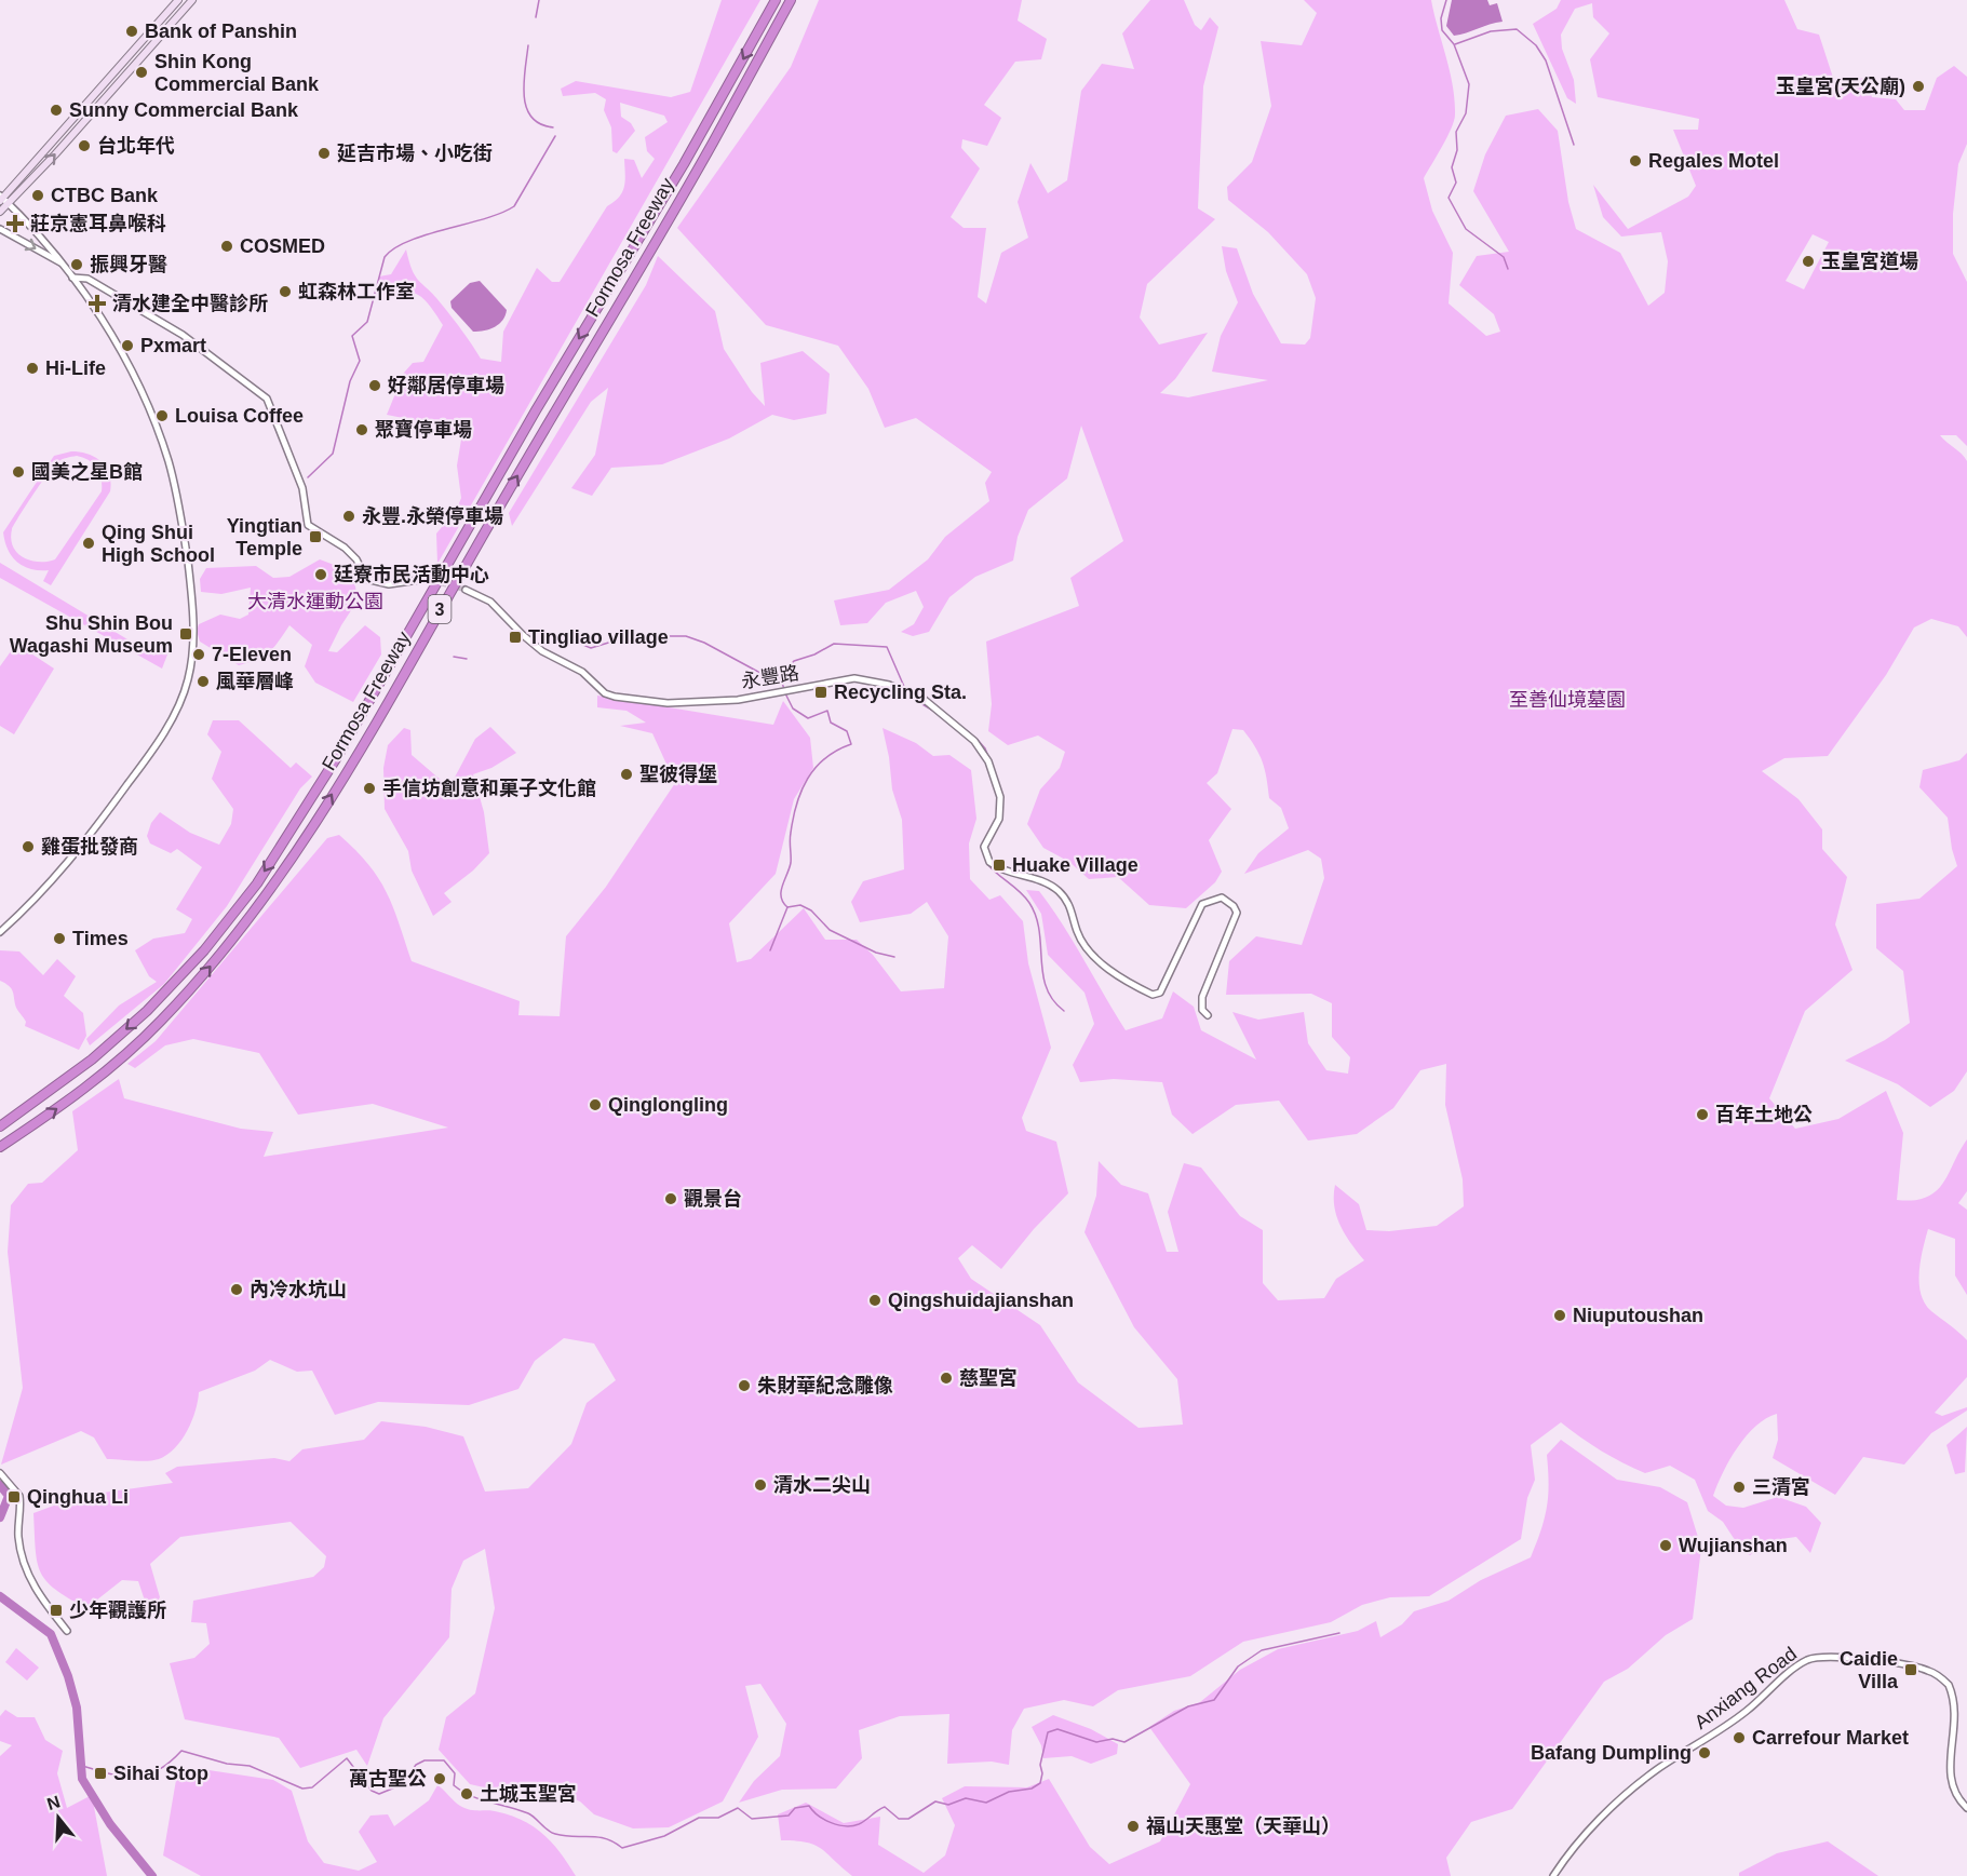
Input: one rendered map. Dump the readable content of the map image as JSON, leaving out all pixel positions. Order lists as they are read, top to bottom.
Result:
{
  "streets": {
    "highway": ["Formosa Freeway", "3"],
    "street": ["永豐路", "Anxiang Road"]
  },
  "parks": ["大清水運動公園", "至善仙境墓園"],
  "places": {
    "other": [
      "Bank of Panshin",
      "Shin Kong Commercial Bank",
      "玉皇宮(天公廟)",
      "Sunny Commercial Bank",
      "台北年代",
      "延吉市場、小吃街",
      "Regales Motel",
      "CTBC Bank",
      "COSMED",
      "玉皇宮道場",
      "振興牙醫",
      "虹森林工作室",
      "Pxmart",
      "Hi-Life",
      "好鄰居停車場",
      "Louisa Coffee",
      "聚寶停車場",
      "國美之星B館",
      "永豐.永榮停車場",
      "Qing Shui High School",
      "廷寮市民活動中心",
      "7-Eleven",
      "風華層峰",
      "聖彼得堡",
      "手信坊創意和菓子文化館",
      "雞蛋批發商",
      "Times",
      "Qinglongling",
      "百年土地公",
      "觀景台",
      "內冷水坑山",
      "Qingshuidajianshan",
      "Niuputoushan",
      "慈聖宮",
      "朱財華紀念雕像",
      "清水二尖山",
      "三清宮",
      "Wujianshan",
      "Carrefour Market",
      "Bafang Dumpling",
      "萬古聖公",
      "土城玉聖宮",
      "福山天惠堂（天華山）"
    ],
    "health": ["莊京憲耳鼻喉科", "清水建全中醫診所"],
    "transit": [
      "Yingtian Temple",
      "Shu Shin Bou Wagashi Museum",
      "Tingliao village",
      "Recycling Sta.",
      "Huake Village",
      "Qinghua Li",
      "少年觀護所",
      "Caidie Villa",
      "Sihai Stop"
    ]
  },
  "north": "top"
}
